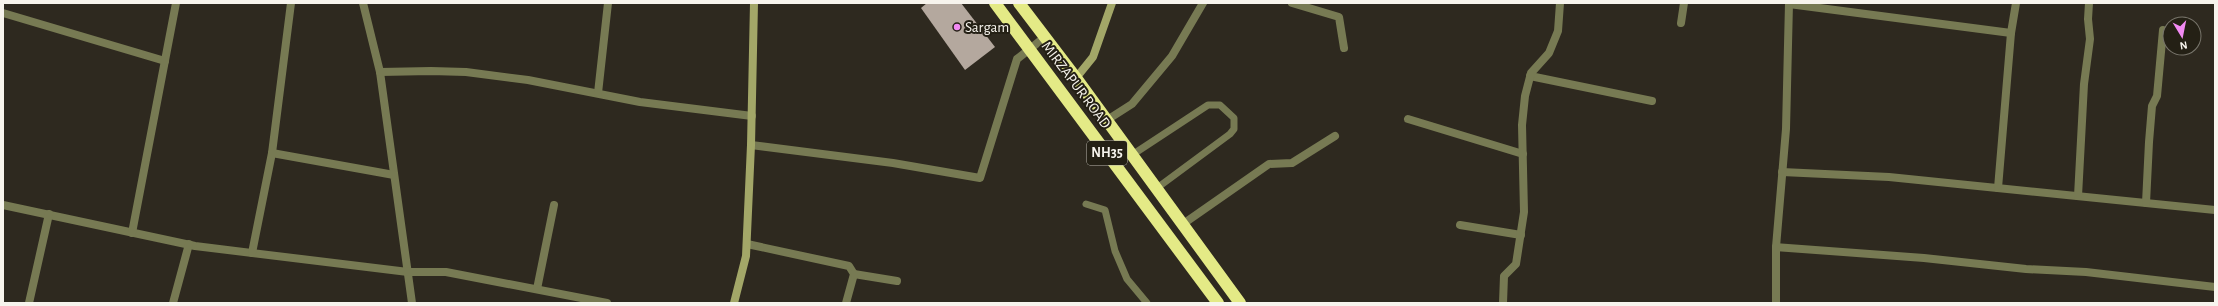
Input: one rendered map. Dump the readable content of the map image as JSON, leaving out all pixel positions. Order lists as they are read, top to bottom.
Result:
{
  "streets": {
    "highway": ["MIRZAPUR ROAD", "NH35"]
  },
  "places": ["Sargam"],
  "north": "bottom"
}
